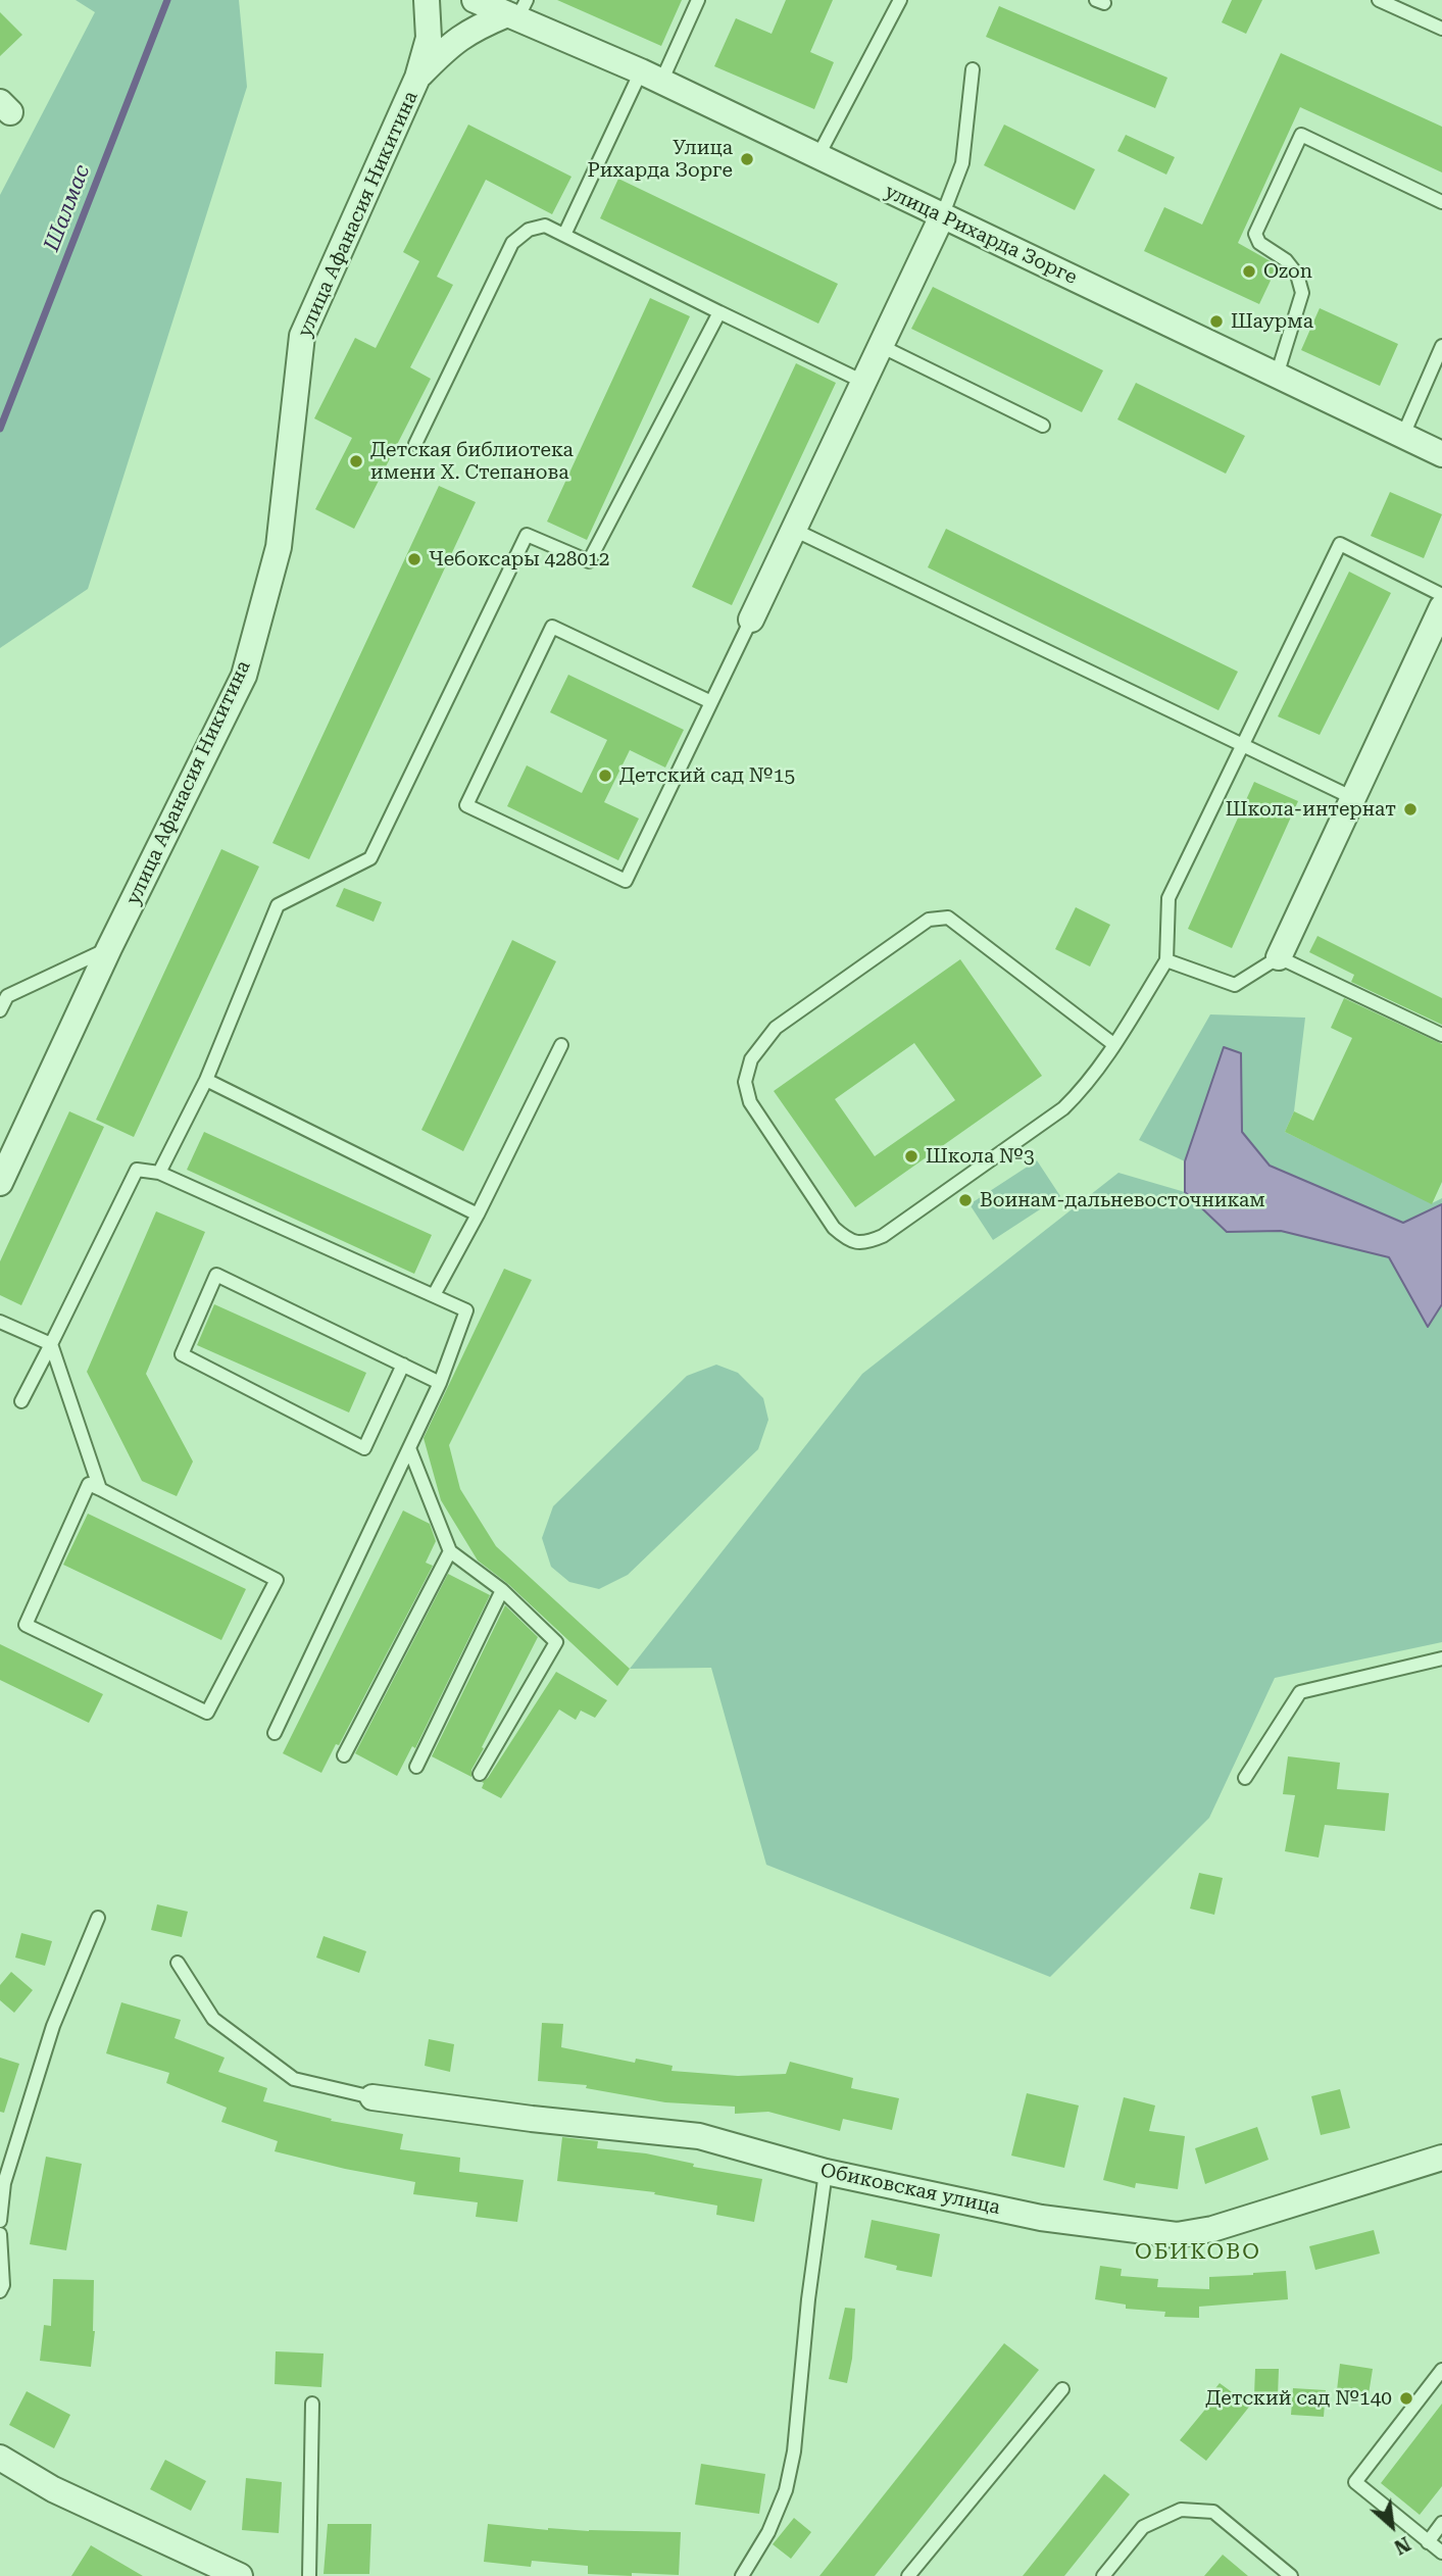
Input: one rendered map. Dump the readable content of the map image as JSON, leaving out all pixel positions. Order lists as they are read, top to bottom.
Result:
{
  "streets": {
    "street": ["улица Афанасия Никитина", "улица Рихарда Зорге", "Обиковская улица"]
  },
  "districts": ["ОБИКОВО"],
  "water": ["Шалмас"],
  "places": [
    "Улица Рихарда Зорге",
    "Ozon",
    "Шаурма",
    "Детская библиотека имени Х. Степанова",
    "Чебоксары 428012",
    "Детский сад №15",
    "Школа-интернат",
    "Школа №3",
    "Воинам-дальневосточникам",
    "Детский сад №140"
  ],
  "north": "bottom right"
}
